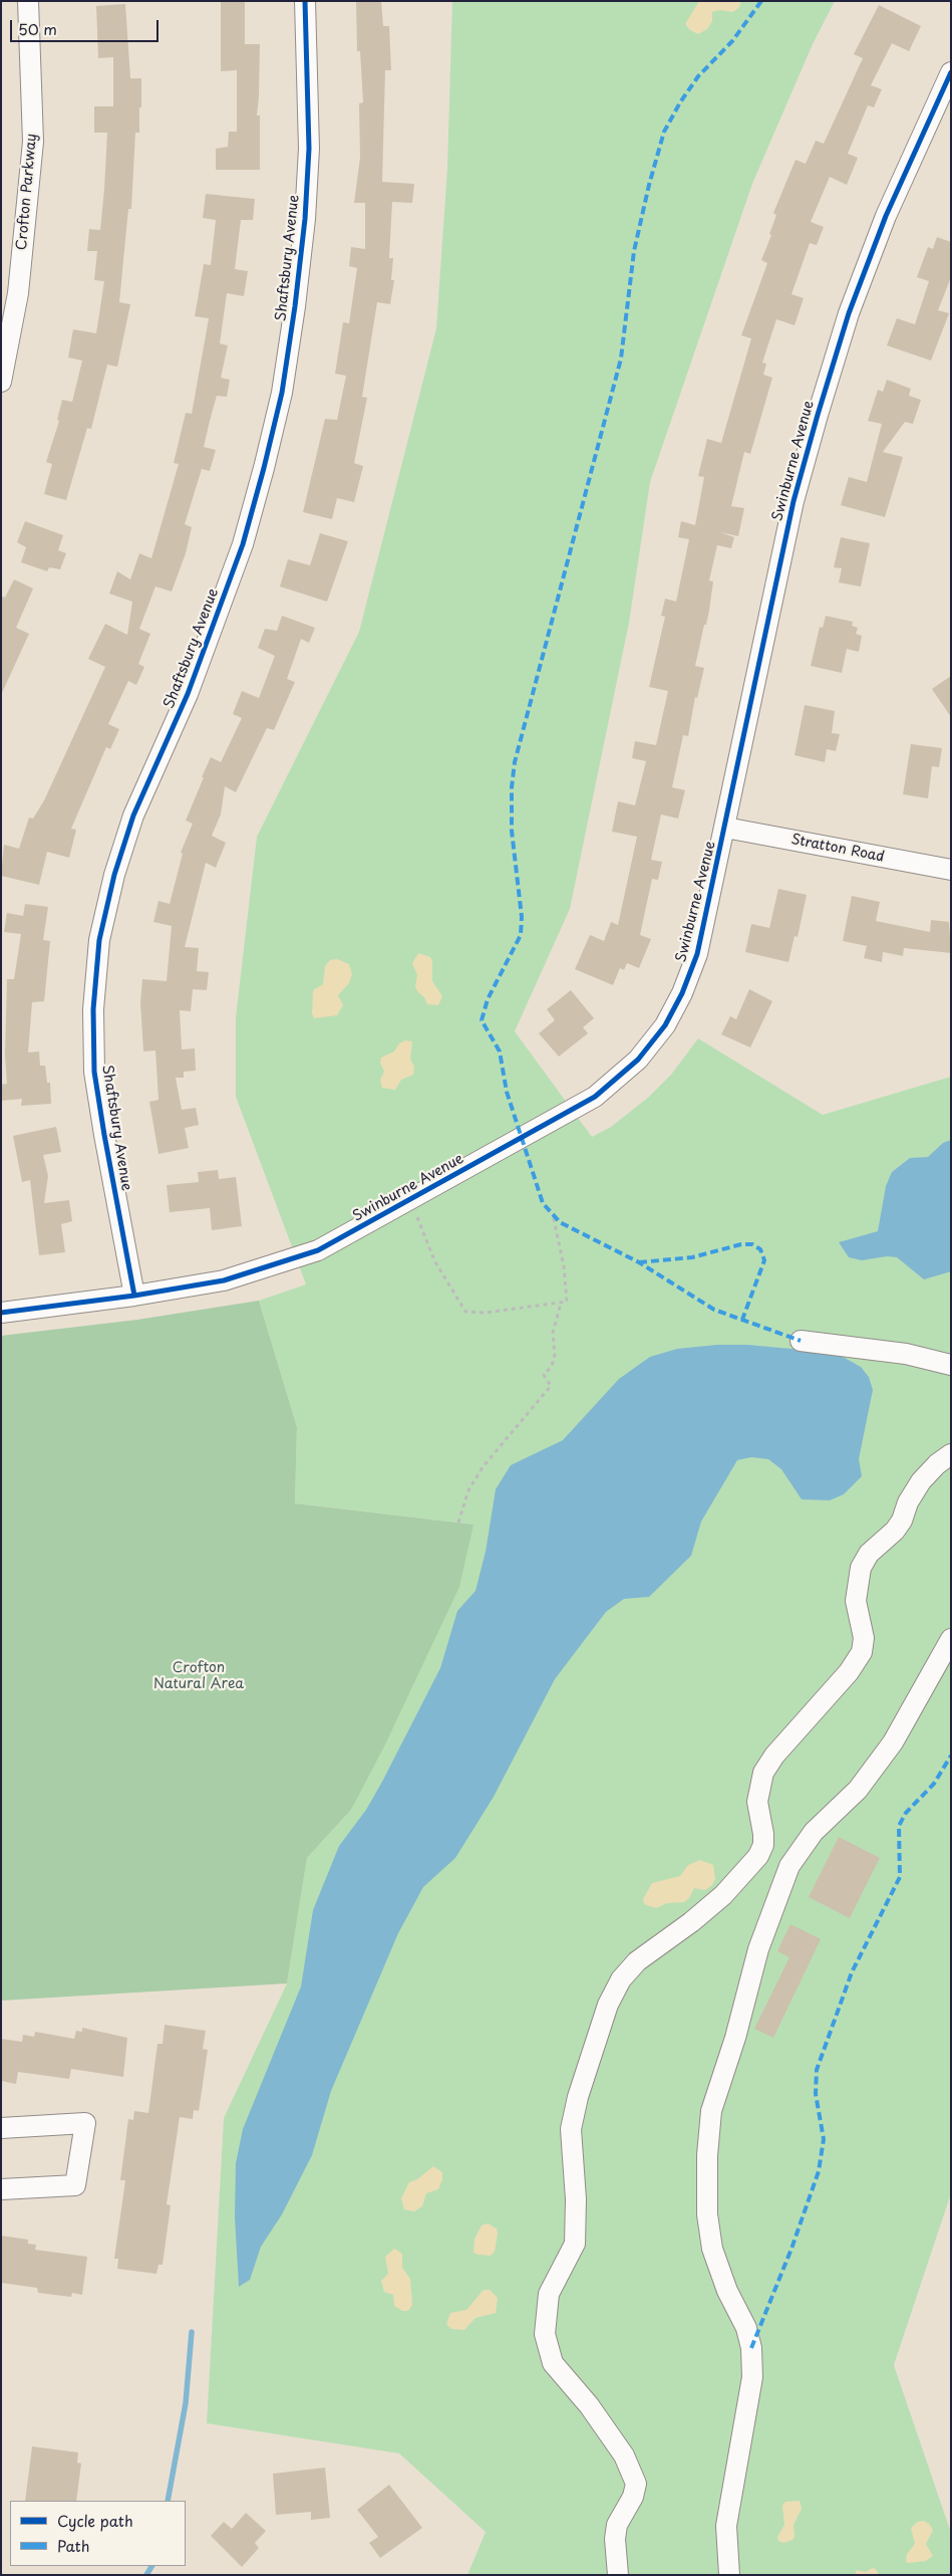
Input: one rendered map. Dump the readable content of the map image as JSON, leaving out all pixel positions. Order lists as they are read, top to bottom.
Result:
{
  "streets": {
    "street": [
      "Crofton Parkway",
      "Shaftsbury Avenue",
      "Swinburne Avenue",
      "Stratton Road"
    ]
  },
  "crossings": [
    ["Shaftsbury Avenue", "Swinburne Avenue"],
    ["Swinburne Avenue", "Stratton Road"]
  ],
  "parks": ["Crofton Natural Area"],
  "legend": ["Cycle path", "Path"],
  "scale_bar": "50 m"
}
